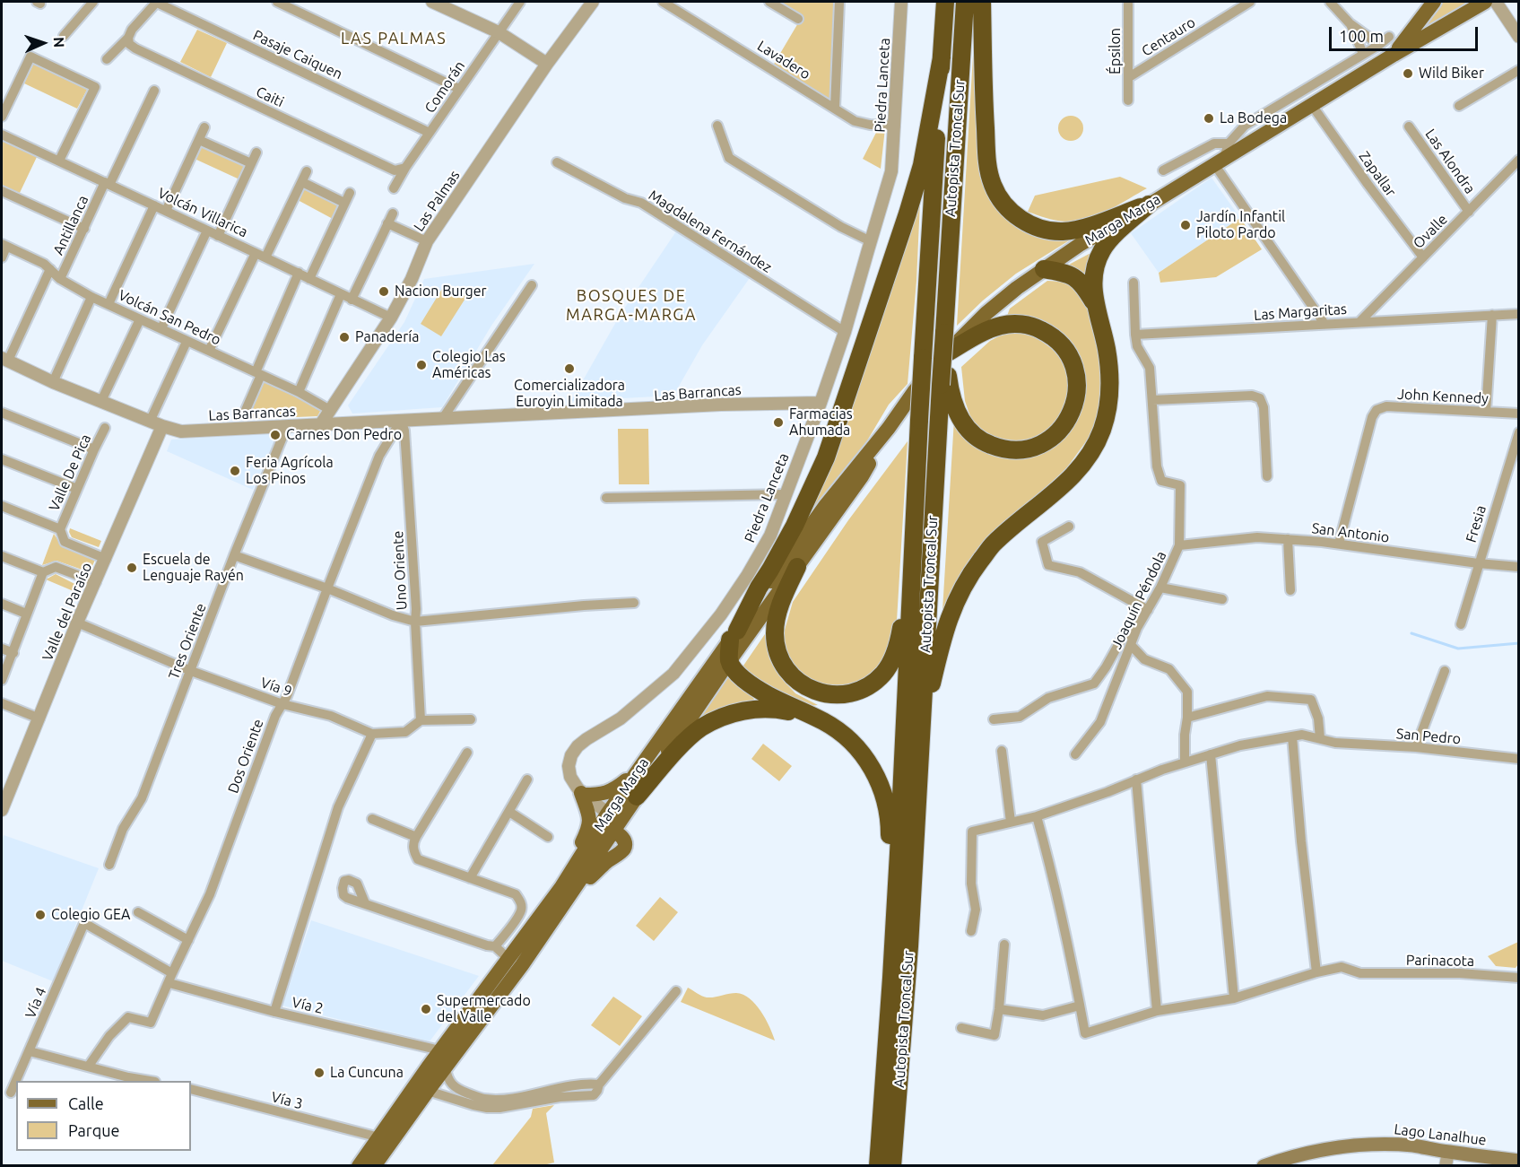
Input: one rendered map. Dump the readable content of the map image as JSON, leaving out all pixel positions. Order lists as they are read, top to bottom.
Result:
{
  "streets": {
    "highway": ["Autopista Troncal Sur"],
    "main road": ["Marga Marga", "Lago Lanalhue"],
    "street": [
      "Centauro",
      "Épsilon",
      "Pasaje Caiquen",
      "Lavadero",
      "Piedra Lanceta",
      "Comorán",
      "Caiti",
      "Las Alondra",
      "Zapallar",
      "Las Palmas",
      "Volcán Villarica",
      "Antillanca",
      "Magdalena Fernández",
      "Ovalle",
      "Las Margaritas",
      "Volcán San Pedro",
      "Las Barrancas",
      "John Kennedy",
      "Valle De Pica",
      "Fresia",
      "San Antonio",
      "Uno Oriente",
      "Joaquín Péndola",
      "Valle del Paraíso",
      "Tres Oriente",
      "Vía 9",
      "San Pedro",
      "Dos Oriente",
      "Parinacota",
      "Vía 4",
      "Vía 2",
      "Vía 3"
    ]
  },
  "crossings": [
    ["Centauro", "Épsilon"],
    ["Pasaje Caiquen", "Comorán"],
    ["Lavadero", "Piedra Lanceta"],
    ["Piedra Lanceta", "Marga Marga"],
    ["Piedra Lanceta", "Magdalena Fernández"],
    ["Piedra Lanceta", "Las Barrancas"],
    ["Comorán", "Caiti"],
    ["Las Alondra", "Ovalle"],
    ["Zapallar", "Marga Marga"],
    ["Zapallar", "Ovalle"],
    ["Las Palmas", "Volcán Villarica"],
    ["Las Palmas", "Volcán San Pedro"],
    ["Las Palmas", "Las Barrancas"],
    ["Volcán Villarica", "Antillanca"],
    ["Marga Marga", "Vía 2"],
    ["Marga Marga", "Vía 3"],
    ["Antillanca", "Volcán San Pedro"],
    ["Ovalle", "Las Margaritas"],
    ["Las Margaritas", "Joaquín Péndola"],
    ["Las Barrancas", "Uno Oriente"],
    ["Las Barrancas", "Valle del Paraíso"],
    ["Las Barrancas", "Tres Oriente"],
    ["Las Barrancas", "Dos Oriente"],
    ["John Kennedy", "San Antonio"],
    ["Fresia", "San Antonio"],
    ["San Antonio", "Joaquín Péndola"],
    ["Uno Oriente", "Vía 9"],
    ["Uno Oriente", "Dos Oriente"],
    ["Valle del Paraíso", "Vía 9"],
    ["Tres Oriente", "Vía 9"],
    ["Vía 9", "Dos Oriente"],
    ["Dos Oriente", "Vía 4"],
    ["Dos Oriente", "Vía 2"]
  ],
  "districts": ["LAS PALMAS", "BOSQUES DE MARGA-MARGA"],
  "places": [
    "Wild Biker",
    "La Bodega",
    "Jardín Infantil Piloto Pardo",
    "Nacion Burger",
    "Panadería",
    "Colegio Las Américas",
    "Comercializadora Euroyin Limitada",
    "Farmacias Ahumada",
    "Carnes Don Pedro",
    "Feria Agrícola Los Pinos",
    "Escuela de Lenguaje Rayén",
    "Colegio GEA",
    "Supermercado del Valle",
    "La Cuncuna"
  ],
  "legend": ["Calle", "Parque"],
  "scale_bar": "100 m",
  "north": "right"
}
